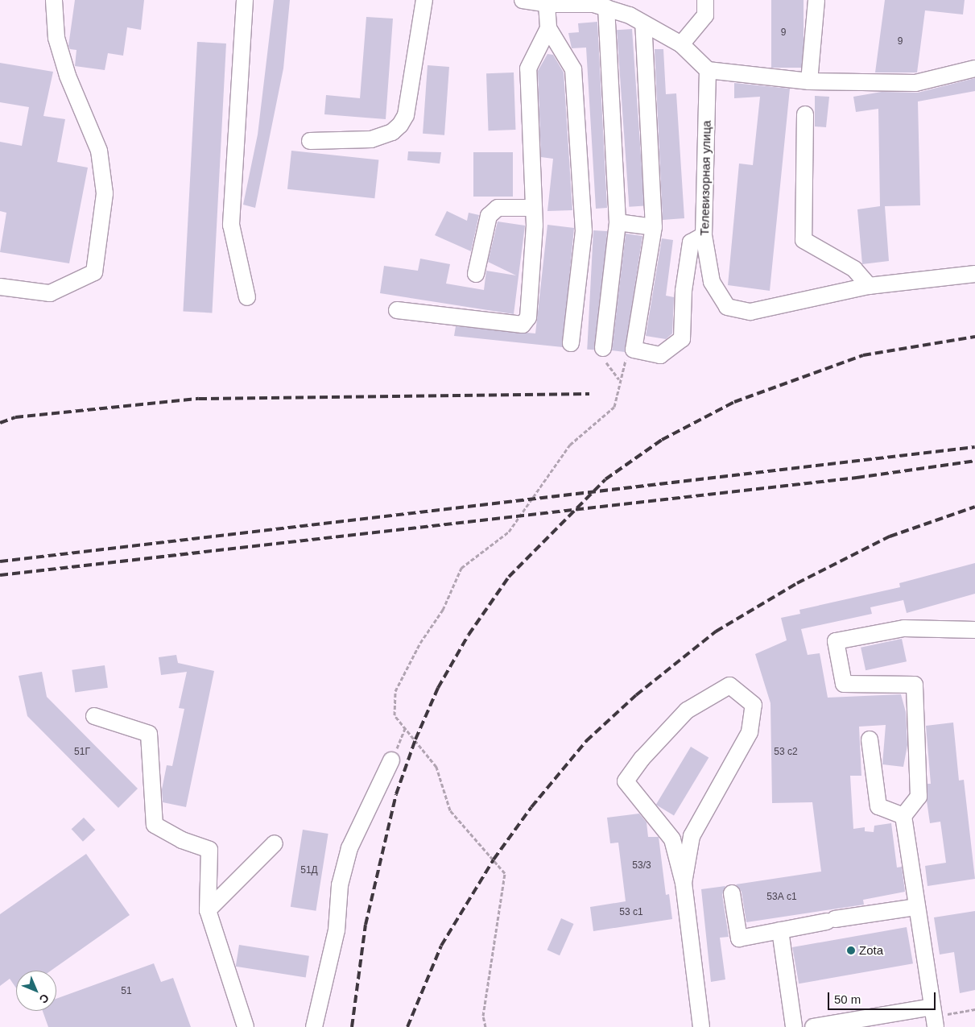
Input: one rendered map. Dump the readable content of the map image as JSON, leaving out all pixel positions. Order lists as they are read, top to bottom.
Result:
{
  "streets": {
    "lane": ["Телевизорная улица"]
  },
  "places": ["Zota"],
  "house_numbers": [
    "9",
    "9",
    "51Г",
    "53 с2",
    "53/3",
    "51Д",
    "53А с1",
    "53 с1",
    "51"
  ],
  "scale_bar": "50 m",
  "north": "bottom right"
}
